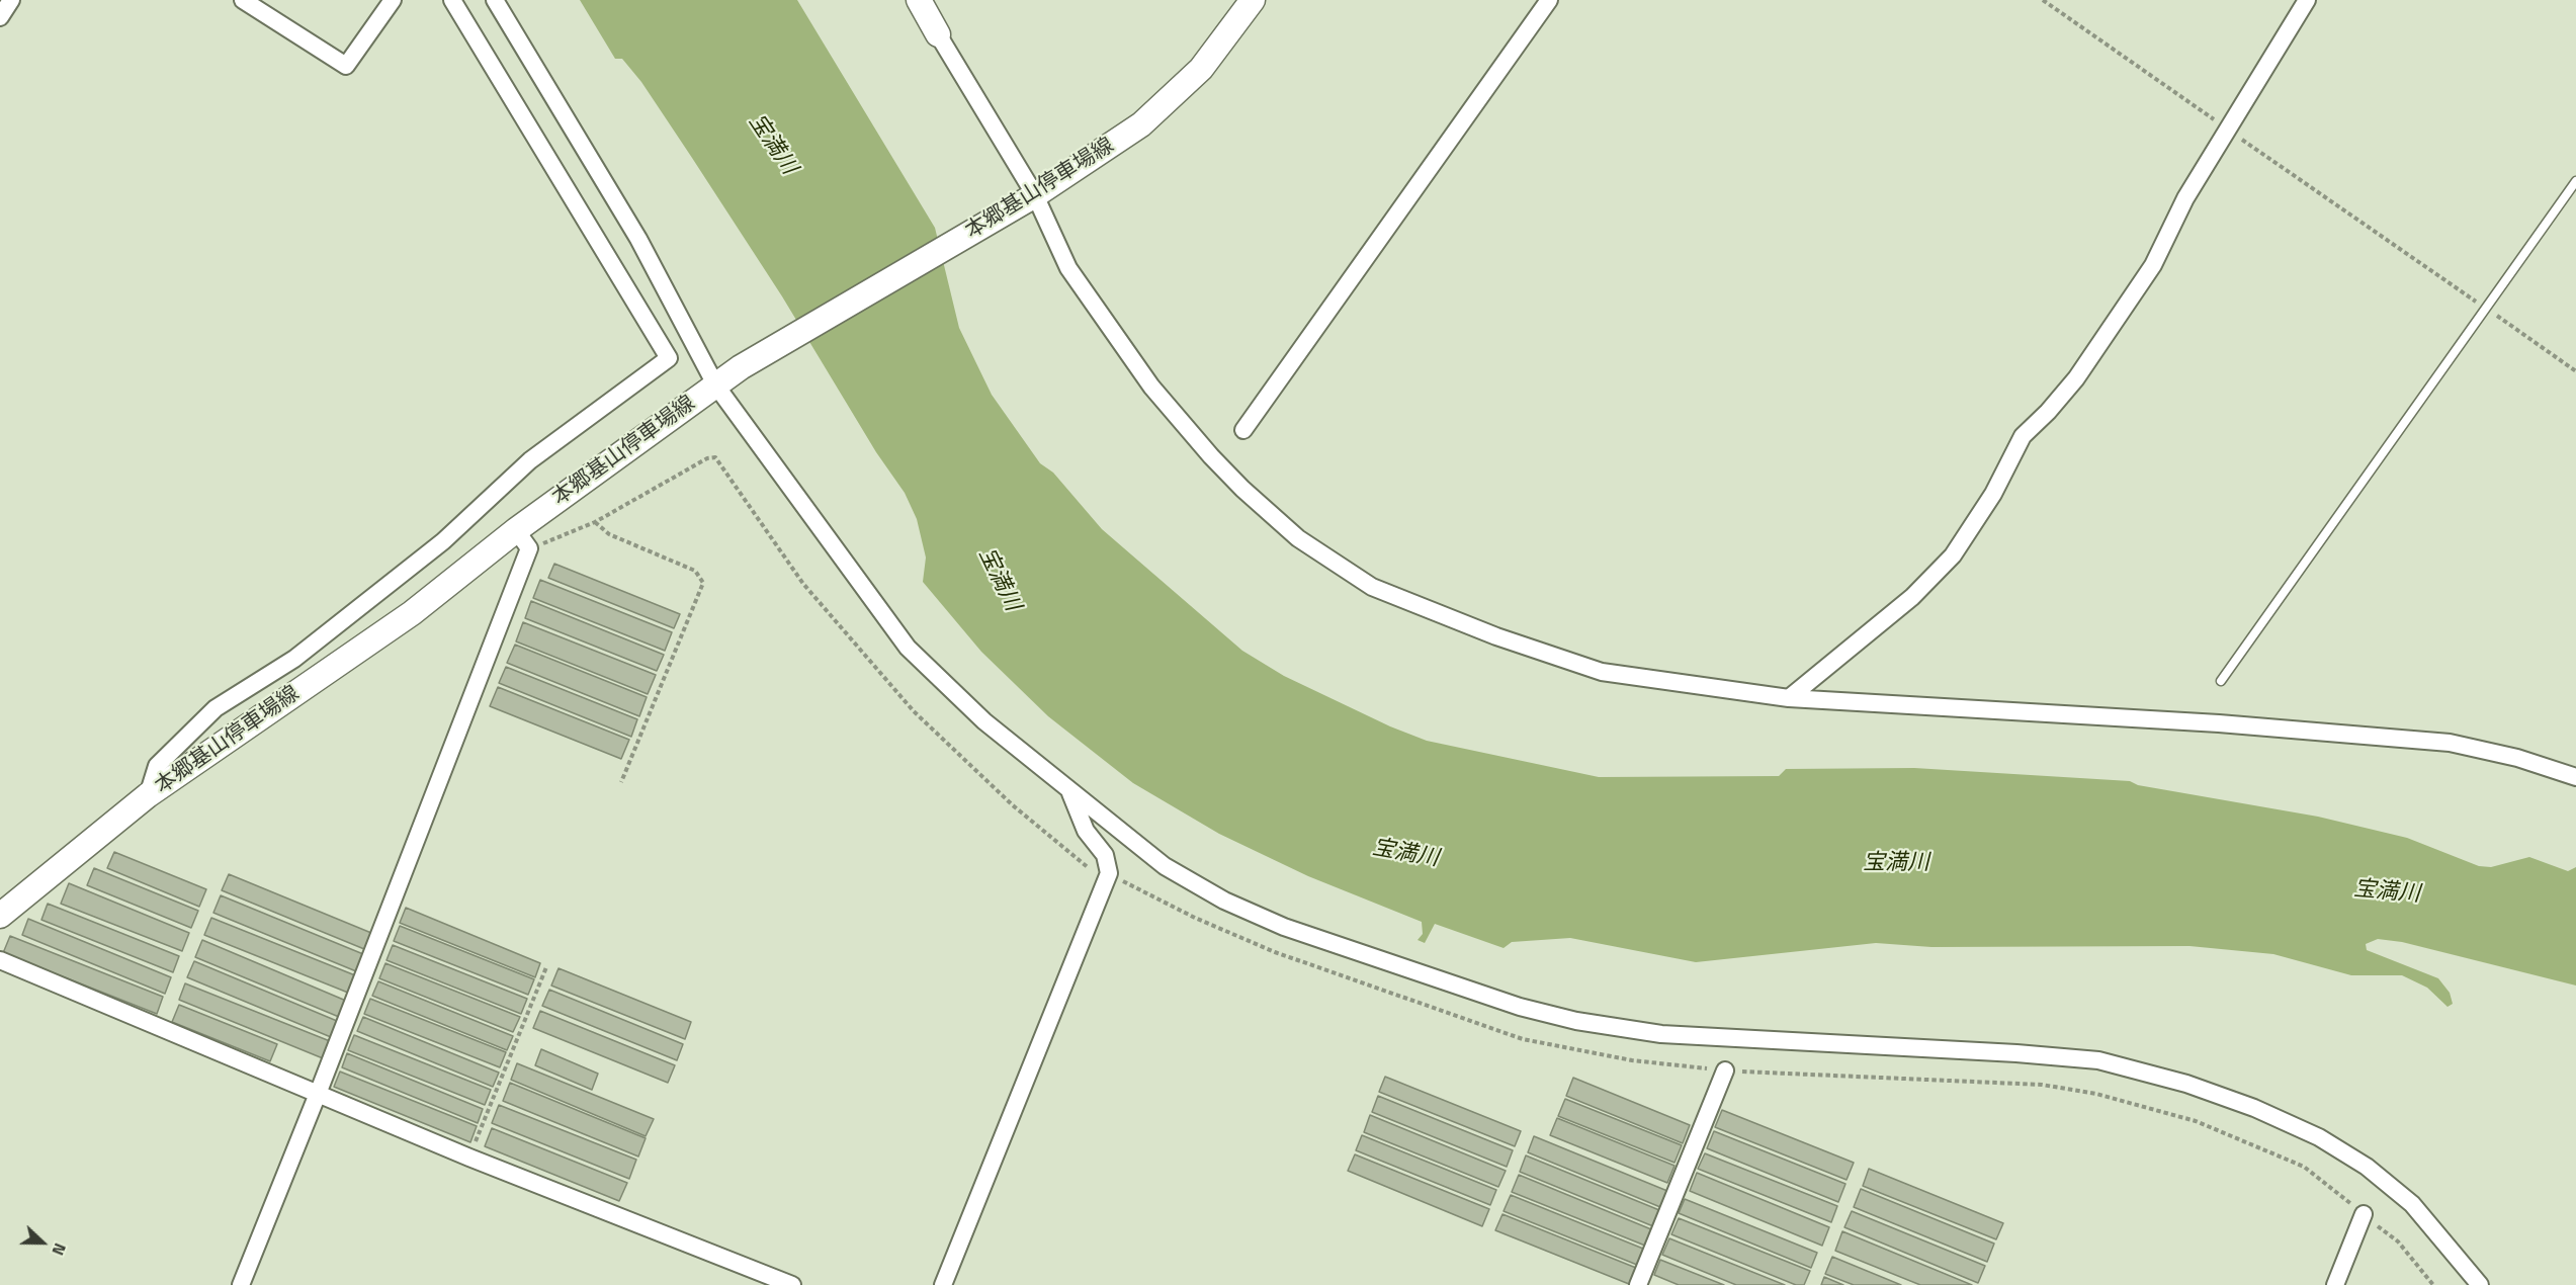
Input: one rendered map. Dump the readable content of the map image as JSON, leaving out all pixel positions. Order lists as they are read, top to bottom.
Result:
{
  "streets": {
    "main road": ["本郷基山停車場線"]
  },
  "water": ["宝満川"],
  "north": "right"
}
